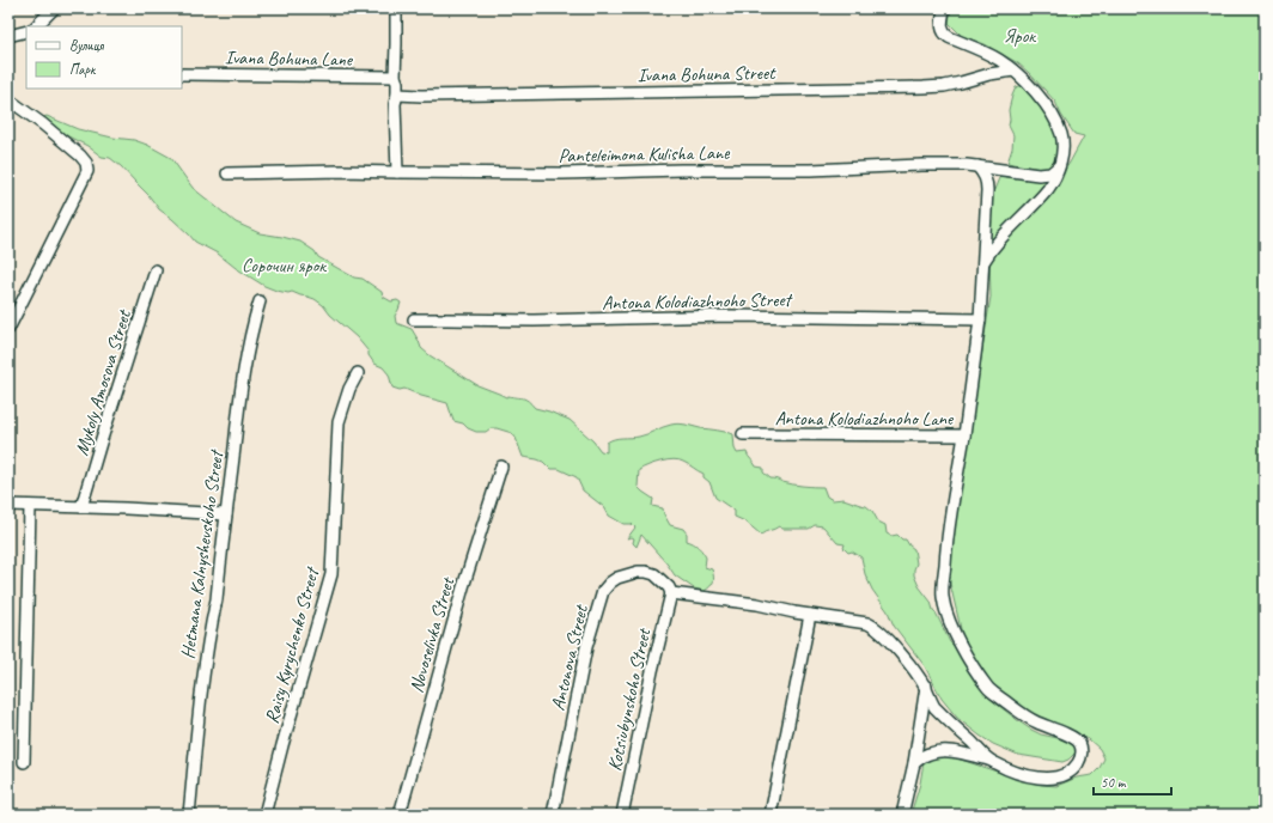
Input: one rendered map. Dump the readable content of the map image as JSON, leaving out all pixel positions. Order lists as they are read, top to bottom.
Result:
{
  "streets": {
    "street": [
      "Ivana Bohuna Lane",
      "Ivana Bohuna Street",
      "Panteleimona Kulisha Lane",
      "Antona Kolodiazhnoho Street",
      "Mykoly Amosova Street",
      "Antona Kolodiazhnoho Lane",
      "Hetmana Kalnyshevskoho Street",
      "Novoselivka Street",
      "Raisy Kyrychenko Street",
      "Antonova Street",
      "Kotsiubynskoho Street"
    ]
  },
  "crossings": [
    ["Antonova Street", "Kotsiubynskoho Street"]
  ],
  "parks": ["Ярок", "Сорочин ярок"],
  "legend": ["Вулиця", "Парк"],
  "scale_bar": "50 m"
}
